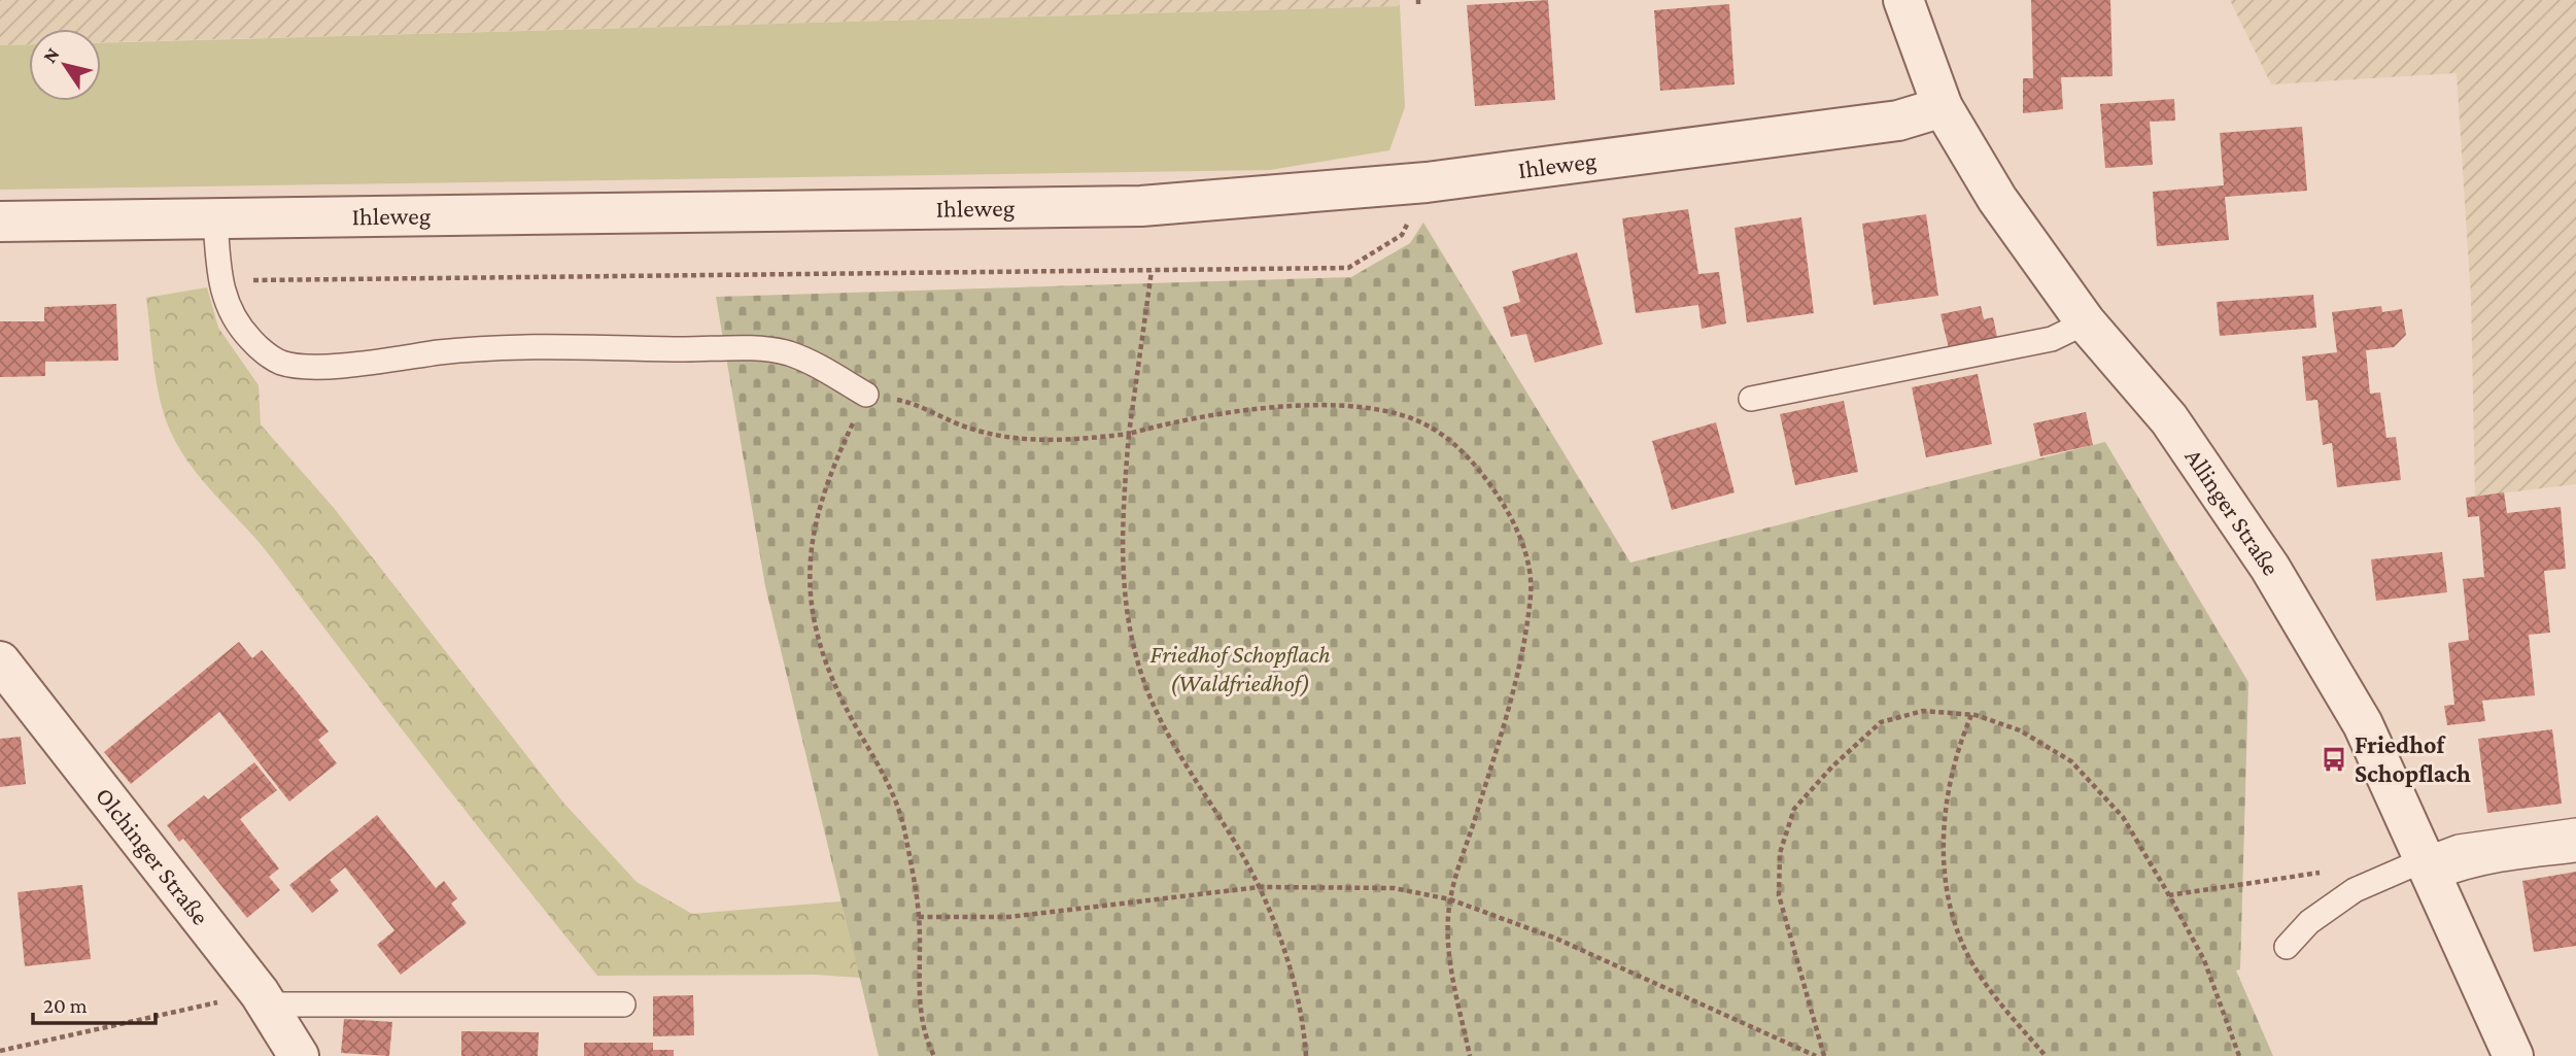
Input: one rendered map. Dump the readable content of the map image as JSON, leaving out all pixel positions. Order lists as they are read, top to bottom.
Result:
{
  "streets": {
    "street": ["Ihleweg", "Allinger Straße", "Olchinger Straße"]
  },
  "crossings": [
    ["Ihleweg", "Allinger Straße"]
  ],
  "parks": ["Friedhof Schopflach (Waldfriedhof)"],
  "places": {
    "bus stop": ["Friedhof Schopflach"]
  },
  "scale_bar": "20 m",
  "north": "top left"
}
